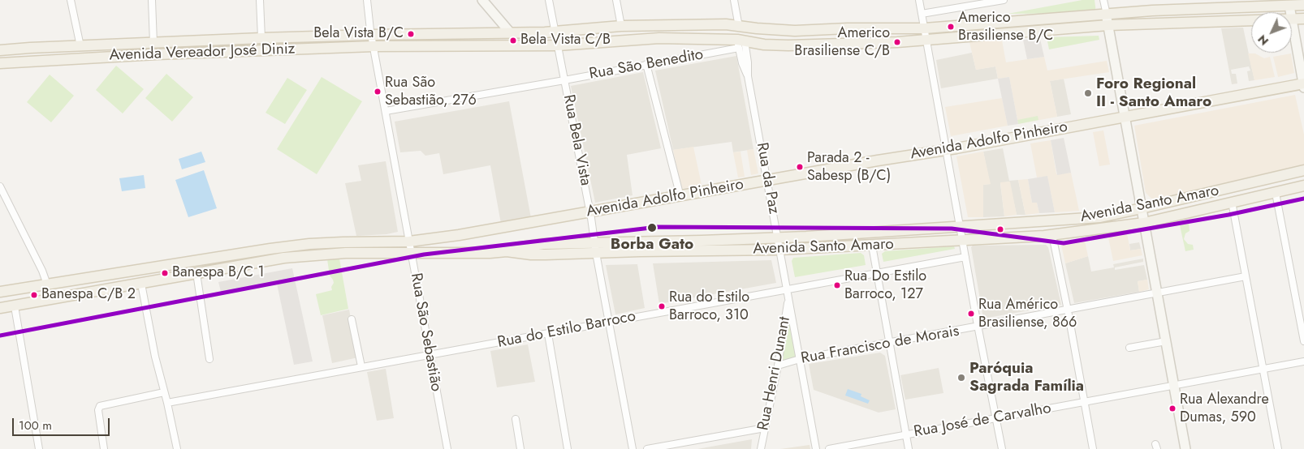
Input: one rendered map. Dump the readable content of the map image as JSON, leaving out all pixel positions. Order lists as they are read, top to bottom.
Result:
{
  "streets": {
    "main road": ["Avenida Vereador José Diniz", "Avenida Adolfo Pinheiro", "Avenida Santo Amaro"],
    "street": [
      "Rua São Benedito",
      "Rua Bela Vista",
      "Rua da Paz",
      "Rua do Estilo Barroco",
      "Rua São Sebastião",
      "Rua Francisco de Morais",
      "Rua Henri Dunant",
      "Rua José de Carvalho"
    ]
  },
  "crossings": [
    ["Avenida Vereador José Diniz", "Rua São Benedito"],
    ["Avenida Vereador José Diniz", "Rua Bela Vista"],
    ["Avenida Vereador José Diniz", "Rua da Paz"],
    ["Avenida Vereador José Diniz", "Rua São Sebastião"],
    ["Rua São Benedito", "Rua Bela Vista"],
    ["Rua São Benedito", "Rua da Paz"],
    ["Rua São Benedito", "Rua São Sebastião"],
    ["Rua Bela Vista", "Avenida Adolfo Pinheiro"],
    ["Rua Bela Vista", "Avenida Santo Amaro"],
    ["Rua Bela Vista", "Rua do Estilo Barroco"],
    ["Avenida Adolfo Pinheiro", "Rua da Paz"],
    ["Avenida Adolfo Pinheiro", "Rua São Sebastião"],
    ["Rua da Paz", "Avenida Santo Amaro"],
    ["Rua da Paz", "Rua do Estilo Barroco"],
    ["Rua da Paz", "Rua Francisco de Morais"],
    ["Rua da Paz", "Rua Henri Dunant"],
    ["Avenida Santo Amaro", "Rua São Sebastião"],
    ["Rua do Estilo Barroco", "Rua São Sebastião"],
    ["Rua Francisco de Morais", "Rua Henri Dunant"]
  ],
  "places": [
    "Americo Brasiliense B/C",
    "Bela Vista B/C",
    "Bela Vista C/B",
    "Americo Brasiliense C/B",
    "Rua São Sebastião, 276",
    "Foro Regional II - Santo Amaro",
    "Parada 2 - Sabesp (B/C)",
    "Borba Gato",
    "Banespa B/C 1",
    "Rua Do Estilo Barroco, 127",
    "Banespa C/B 2",
    "Rua do Estilo Barroco, 310",
    "Rua Américo Brasiliense, 866",
    "Paróquia Sagrada Família",
    "Rua Alexandre Dumas, 590"
  ],
  "scale_bar": "100 m",
  "north": "bottom left"
}
